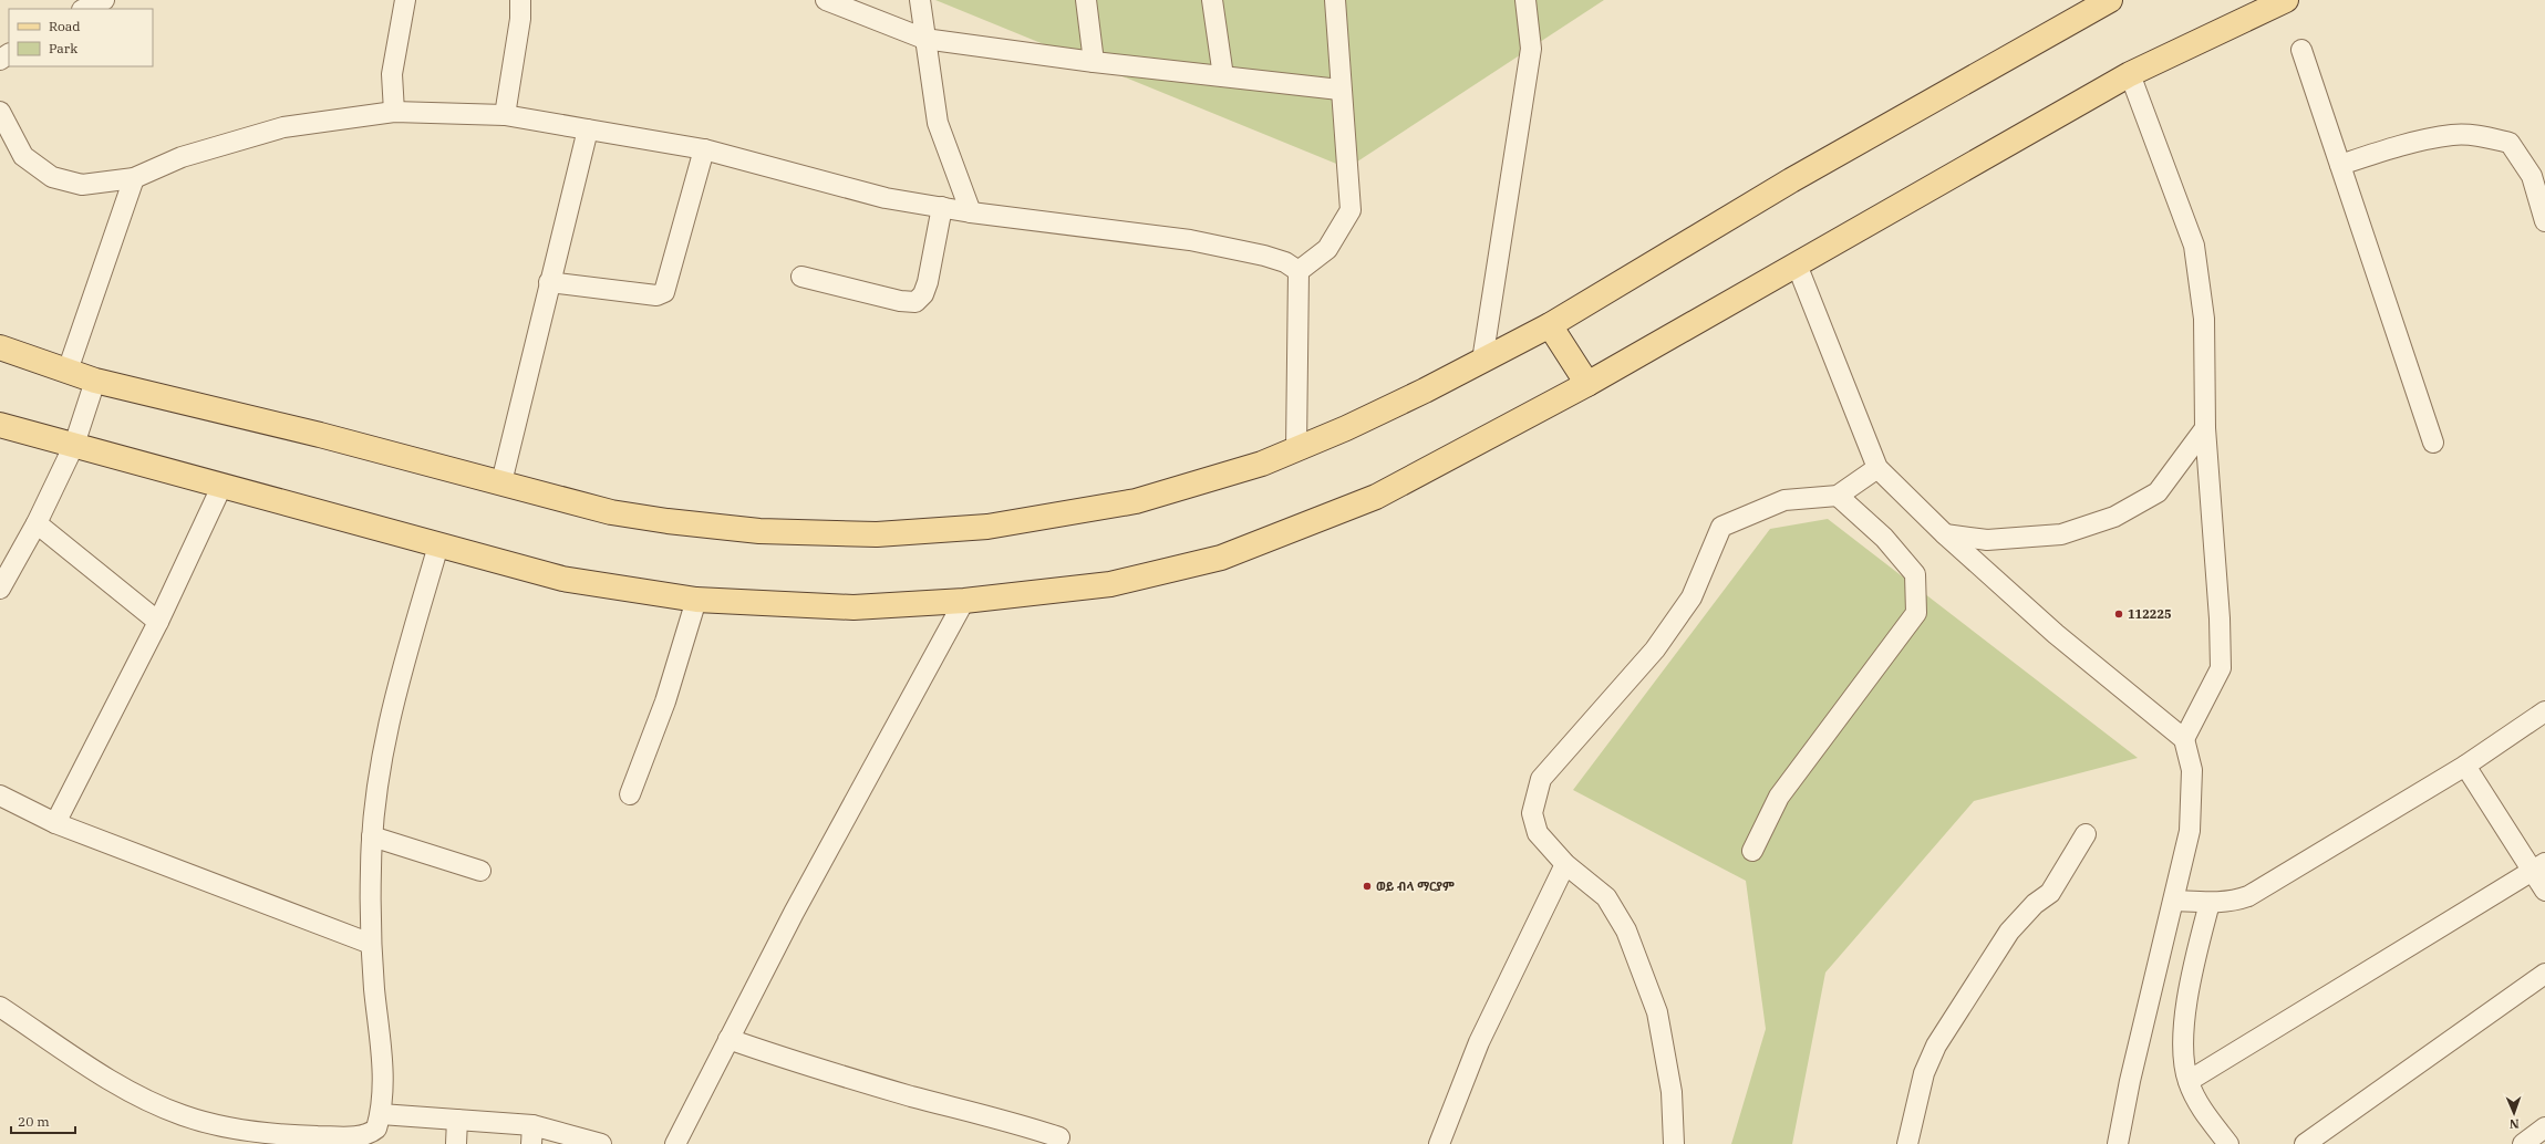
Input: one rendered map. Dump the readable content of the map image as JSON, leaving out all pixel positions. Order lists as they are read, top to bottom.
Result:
{
  "places": ["112225", "ወይ ብላ ማርያም"],
  "legend": ["Road", "Park"],
  "scale_bar": "20 m",
  "north": "bottom"
}
